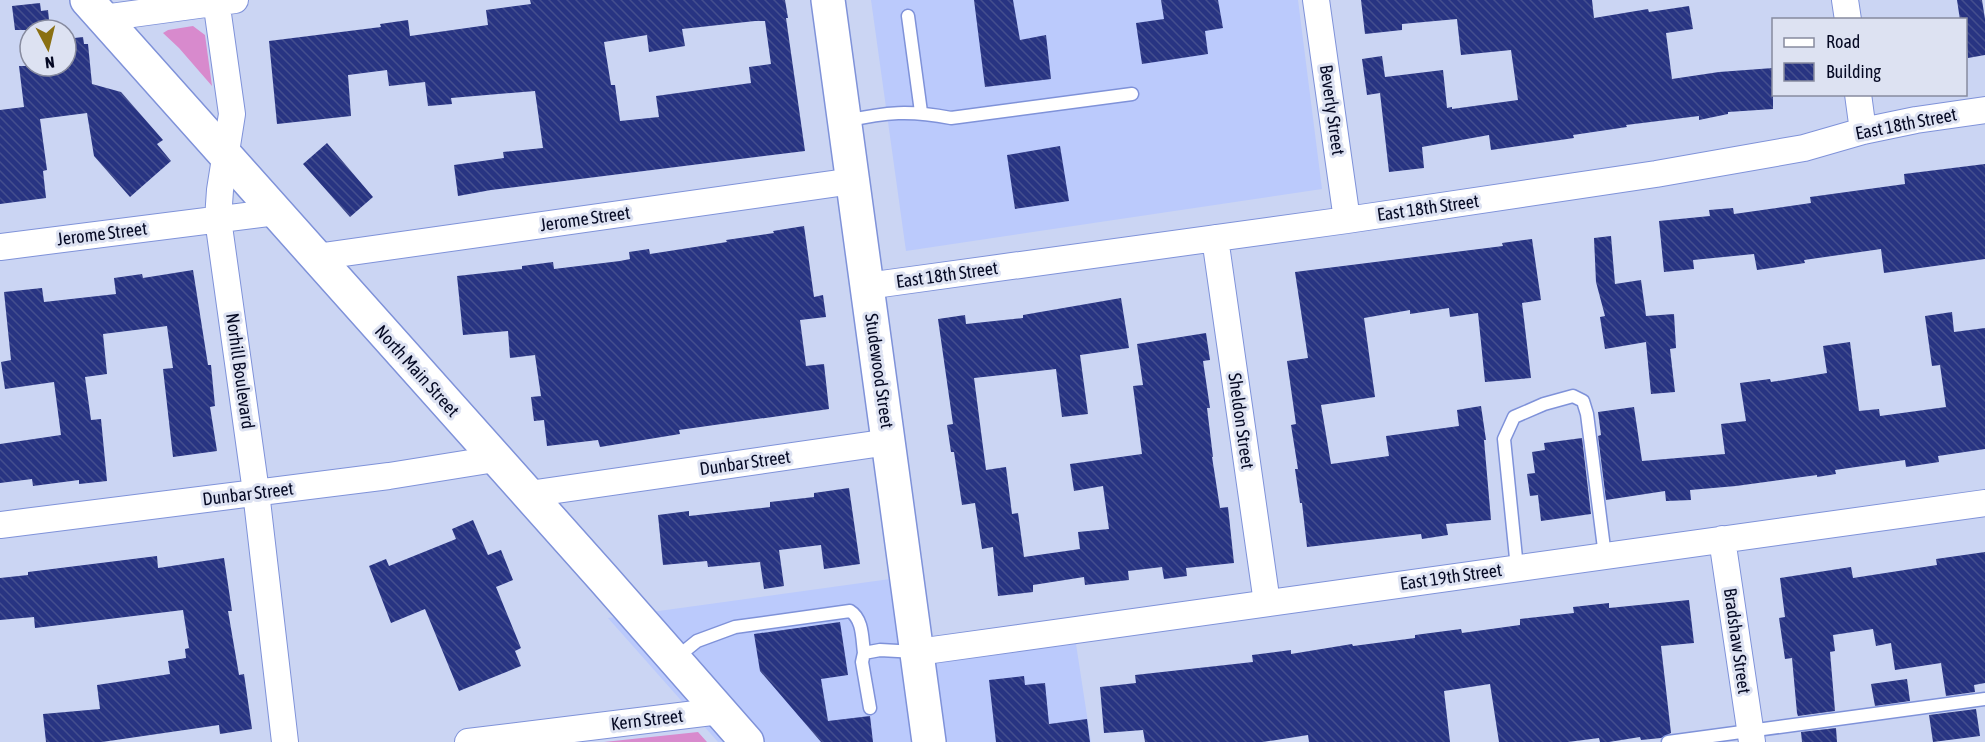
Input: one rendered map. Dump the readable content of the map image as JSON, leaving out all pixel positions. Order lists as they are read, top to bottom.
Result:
{
  "streets": {
    "main road": ["North Main Street", "Studewood Street"],
    "street": [
      "Beverly Street",
      "East 18th Street",
      "Jerome Street",
      "Norhill Boulevard",
      "Sheldon Street",
      "Dunbar Street",
      "East 19th Street",
      "Bradshaw Street",
      "Kern Street"
    ]
  },
  "crossings": [
    ["Beverly Street", "East 18th Street"],
    ["East 18th Street", "Studewood Street"],
    ["East 18th Street", "Sheldon Street"],
    ["Jerome Street", "Norhill Boulevard"],
    ["Jerome Street", "North Main Street"],
    ["Jerome Street", "Studewood Street"],
    ["Norhill Boulevard", "North Main Street"],
    ["Norhill Boulevard", "Dunbar Street"],
    ["North Main Street", "Dunbar Street"],
    ["North Main Street", "Kern Street"],
    ["Studewood Street", "Dunbar Street"],
    ["Studewood Street", "East 19th Street"],
    ["Sheldon Street", "East 19th Street"],
    ["East 19th Street", "Bradshaw Street"]
  ],
  "legend": ["Road", "Building"],
  "north": "bottom"
}
